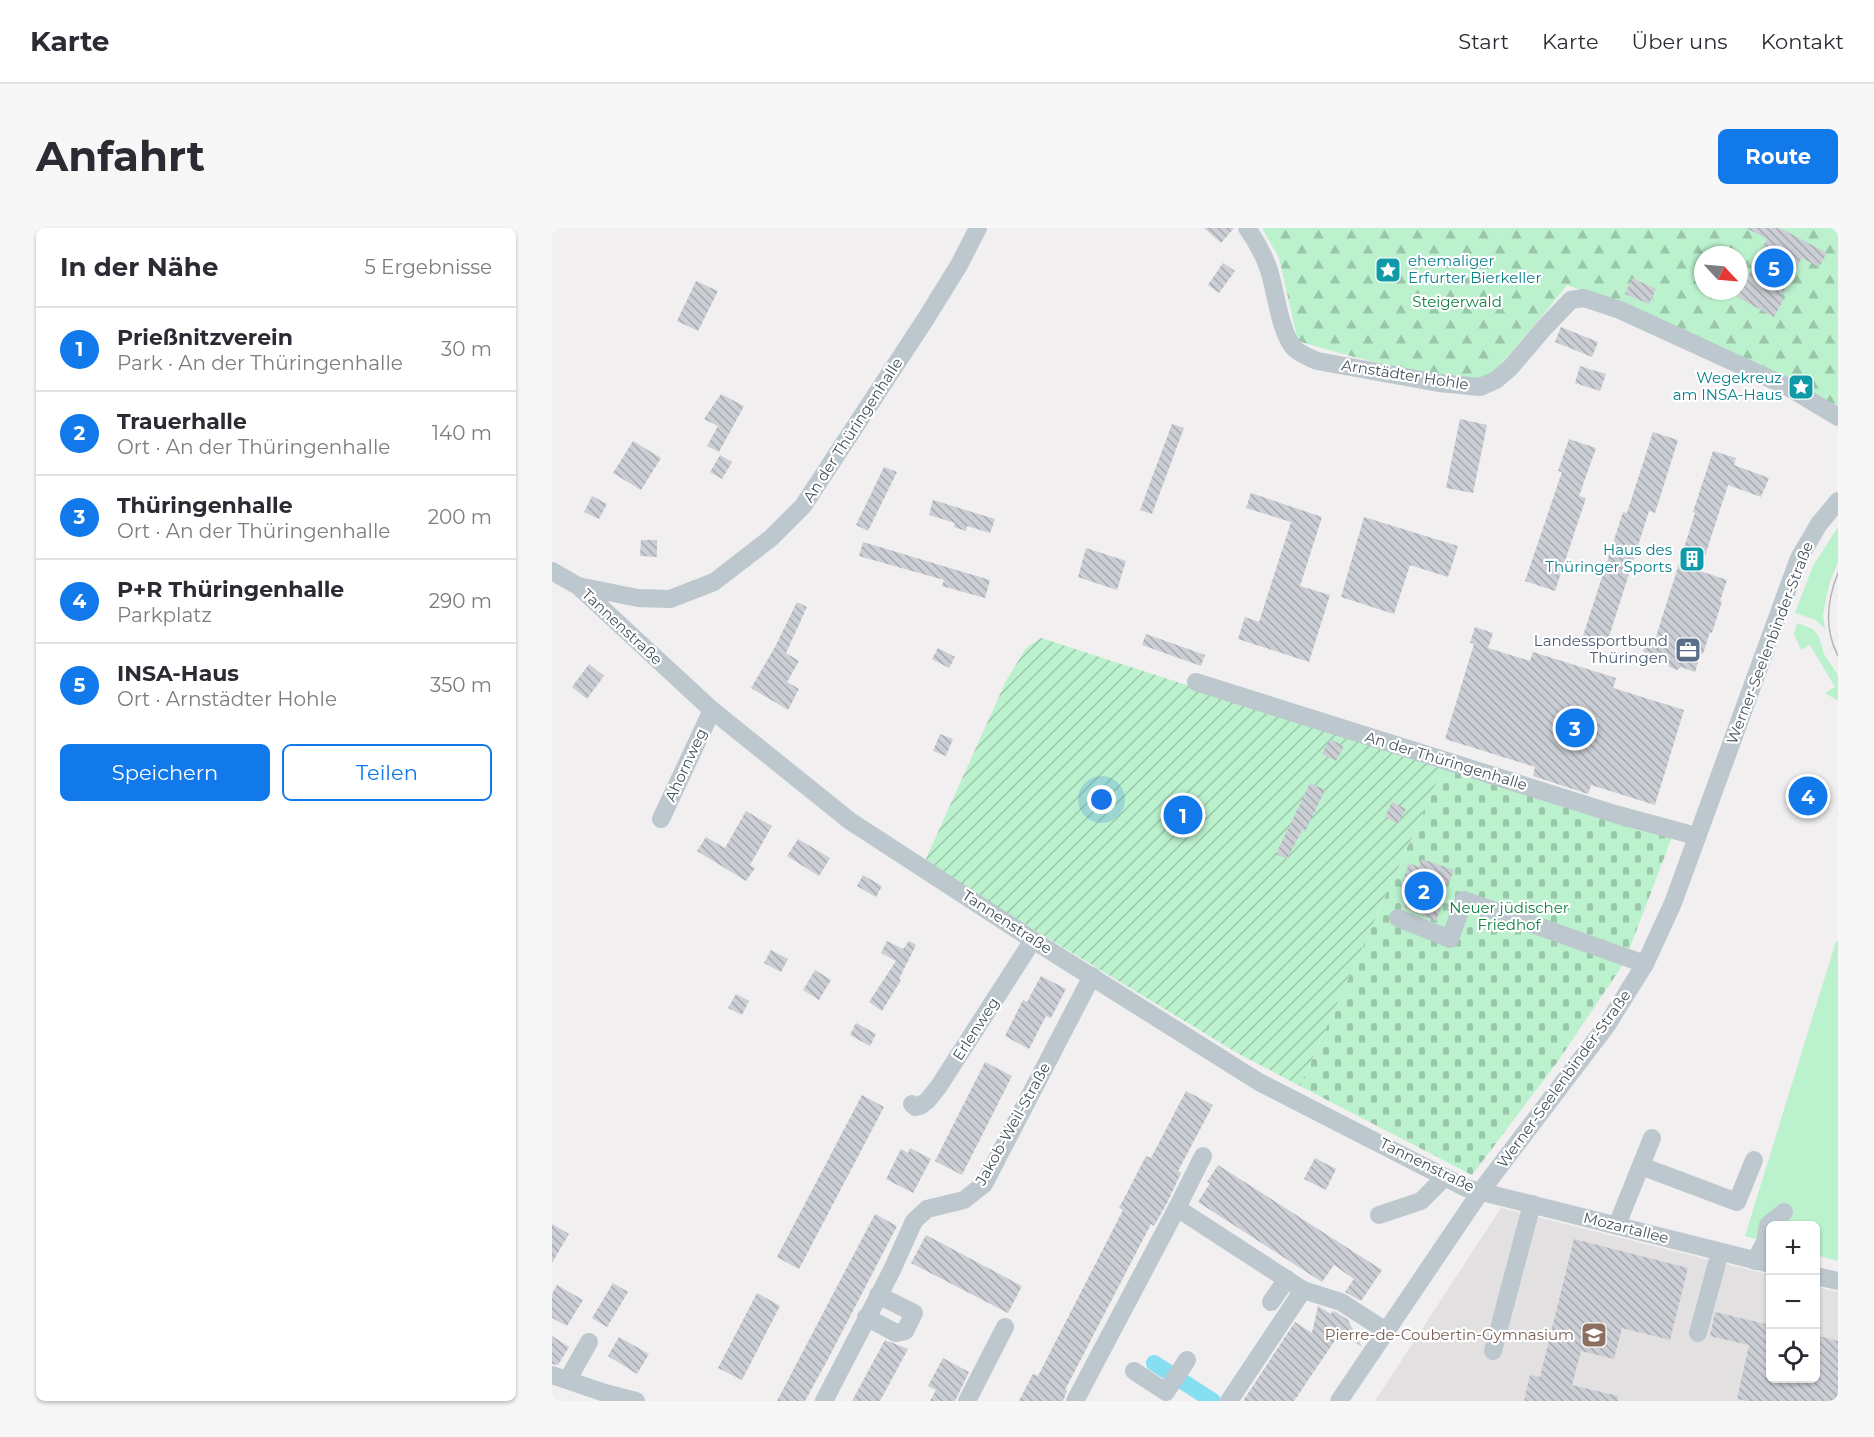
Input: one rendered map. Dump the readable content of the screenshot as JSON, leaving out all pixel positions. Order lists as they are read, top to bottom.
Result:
{
  "streets": {
    "street": [
      "Arnstädter Hohle",
      "An der Thüringenhalle",
      "Tannenstraße",
      "Werner-Seelenbinder-Straße",
      "Ahornweg",
      "Erlenweg",
      "Jakob-Weil-Straße",
      "Mozartallee"
    ]
  },
  "crossings": [
    ["An der Thüringenhalle", "Tannenstraße"],
    ["An der Thüringenhalle", "Werner-Seelenbinder-Straße"],
    ["Tannenstraße", "Werner-Seelenbinder-Straße"],
    ["Tannenstraße", "Ahornweg"],
    ["Tannenstraße", "Erlenweg"],
    ["Tannenstraße", "Jakob-Weil-Straße"],
    ["Tannenstraße", "Mozartallee"],
    ["Werner-Seelenbinder-Straße", "Mozartallee"]
  ],
  "parks": ["Steigerwald", "Neuer jüdischer Friedhof"],
  "places": {
    "place": ["ehemaliger Erfurter Bierkeller", "Wegekreuz am INSA-Haus"],
    "building": ["Haus des Thüringer Sports"],
    "office": ["Landessportbund Thüringen"],
    "school or university": ["Pierre-de-Coubertin-Gymnasium"]
  },
  "north": "bottom right",
  "page": {
    "header": "Karte",
    "nav": [
      "Start",
      "Karte",
      "Über uns",
      "Kontakt"
    ],
    "buttons": [
      "Route",
      ["Speichern", "Teilen"]
    ],
    "title": "Anfahrt",
    "heading": ["In der Nähe", "5 Ergebnisse"],
    "pins": [
      "5",
      "3",
      "4",
      "1",
      "2"
    ],
    "list": [
      {
        "mark": "1",
        "name": "Prießnitzverein",
        "note": "Park · An der Thüringenhalle",
        "value": "30 m"
      },
      {
        "mark": "2",
        "name": "Trauerhalle",
        "note": "Ort · An der Thüringenhalle",
        "value": "140 m"
      },
      {
        "mark": "3",
        "name": "Thüringenhalle",
        "note": "Ort · An der Thüringenhalle",
        "value": "200 m"
      },
      {
        "mark": "4",
        "name": "P+R Thüringenhalle",
        "note": "Parkplatz",
        "value": "290 m"
      },
      {
        "mark": "5",
        "name": "INSA-Haus",
        "note": "Ort · Arnstädter Hohle",
        "value": "350 m"
      }
    ],
    "map_buttons": ["+", "−"]
  }
}
